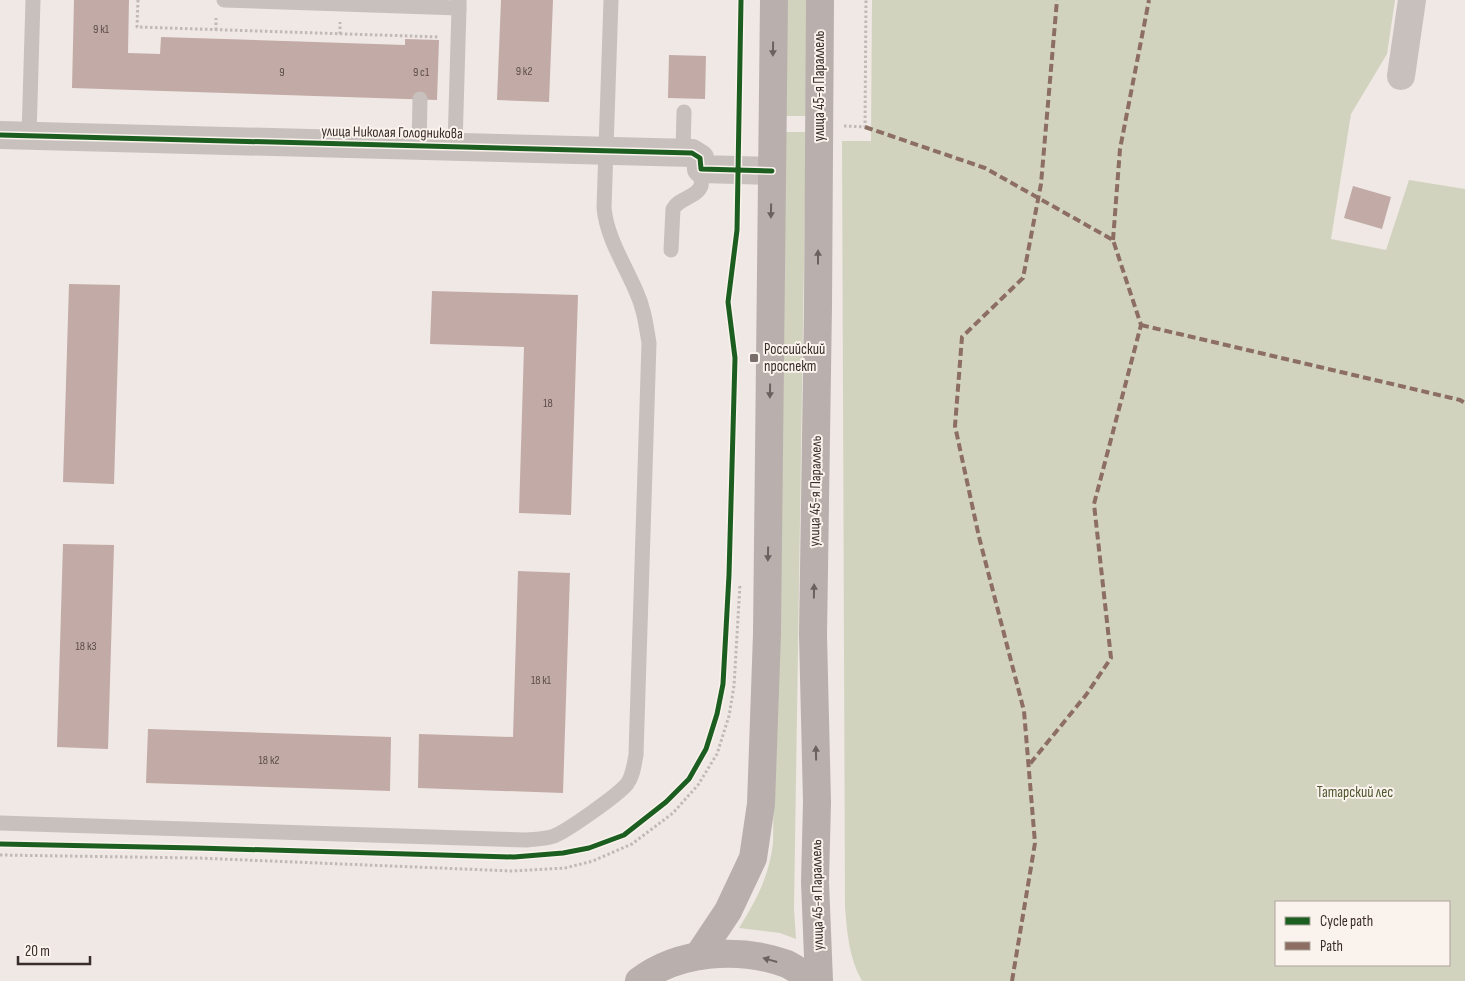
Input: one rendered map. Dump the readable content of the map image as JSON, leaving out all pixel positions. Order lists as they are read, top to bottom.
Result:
{
  "streets": {
    "main road": ["улица 45-я Параллель"],
    "street": ["улица Николая Голодникова"]
  },
  "parks": ["Татарский лес"],
  "places": {
    "transit": ["Российский проспект"]
  },
  "house_numbers": [
    "9 к1",
    "9 к2",
    "9",
    "9 с1",
    "18",
    "18 к3",
    "18 к1",
    "18 к2"
  ],
  "legend": ["Cycle path", "Path"],
  "scale_bar": "20 m"
}
